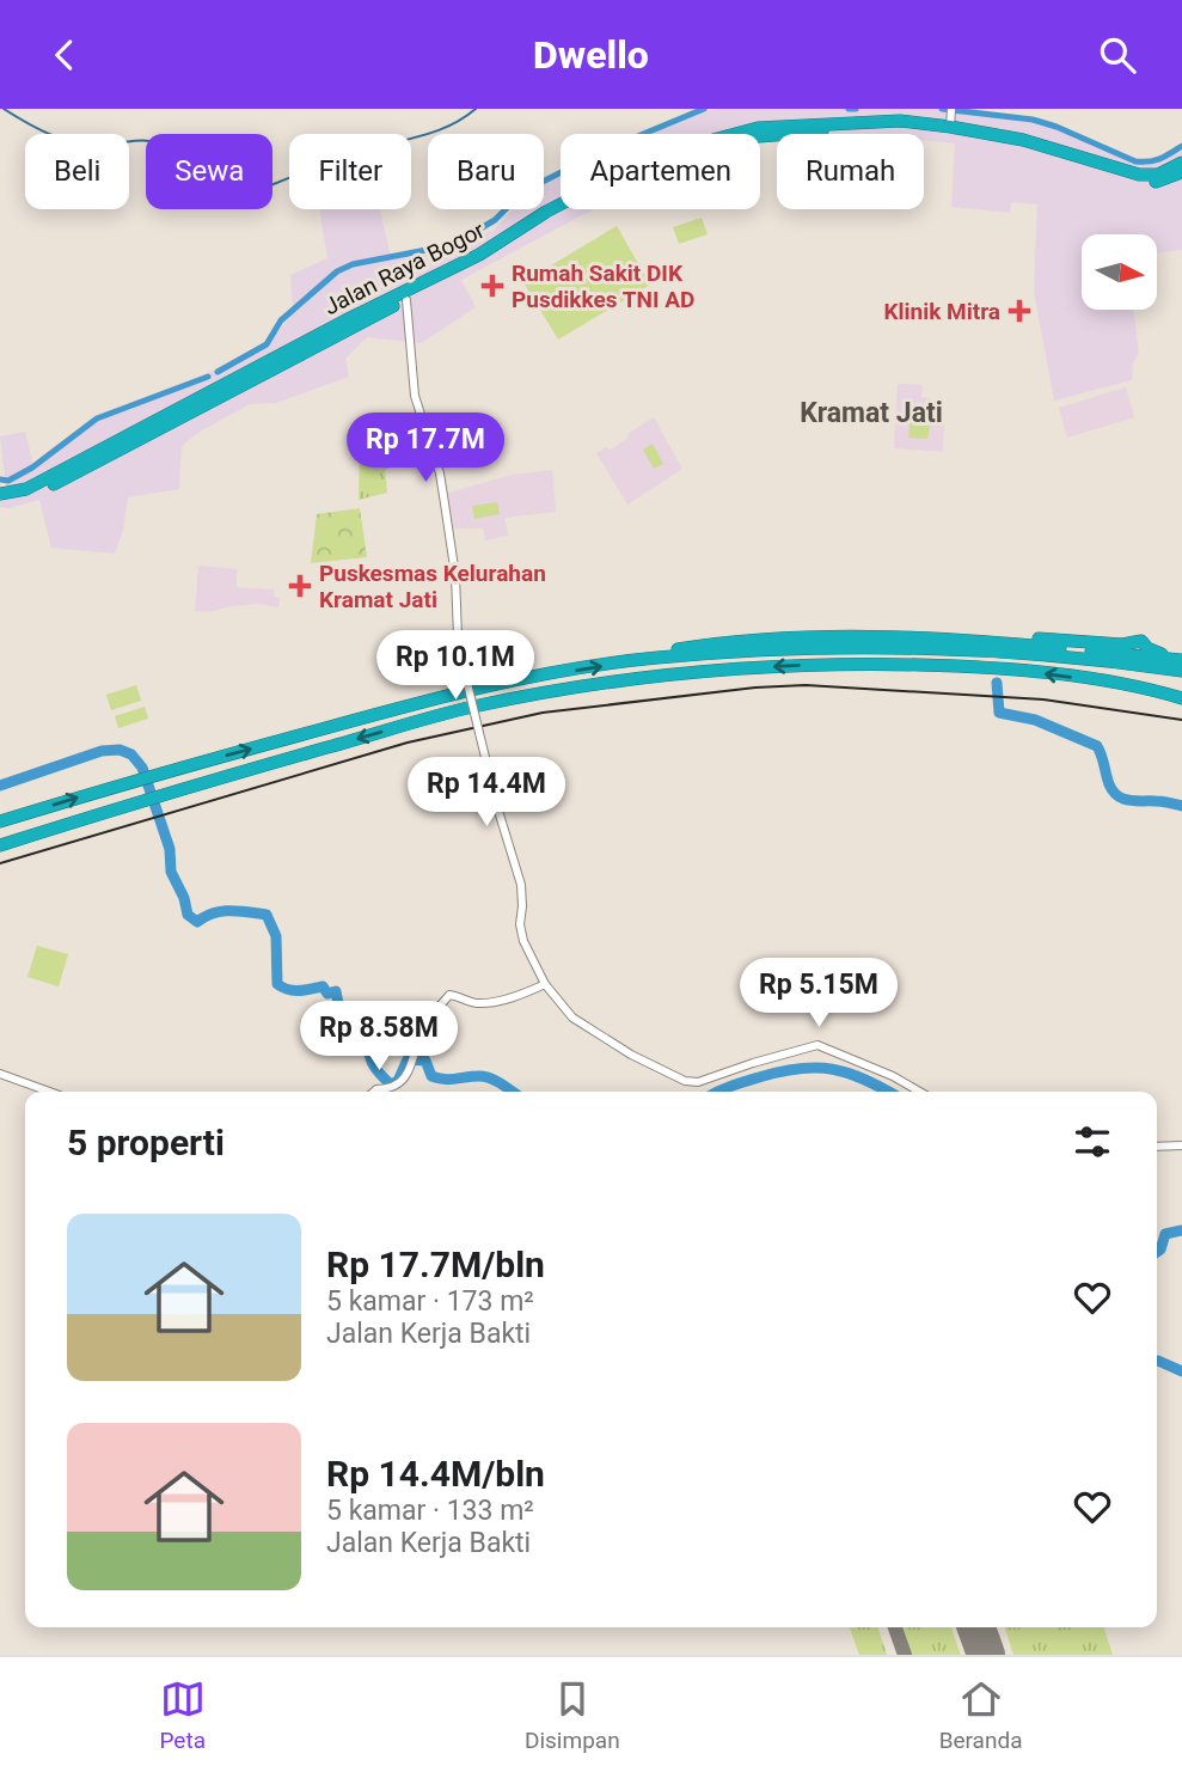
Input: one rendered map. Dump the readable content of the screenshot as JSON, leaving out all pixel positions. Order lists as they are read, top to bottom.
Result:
{
  "streets": {
    "highway": ["Jalan Raya Bogor"]
  },
  "districts": ["Kramat Jati"],
  "places": {
    "health": ["Rumah Sakit DIK Pusdikkes TNI AD", "Klinik Mitra", "Puskesmas Kelurahan Kramat Jati"]
  },
  "north": "right",
  "page": {
    "header": "Dwello",
    "chip": [
      "Beli",
      "Sewa",
      "Filter",
      "Baru",
      "Apartemen",
      "Rumah"
    ],
    "price": [
      "Rp 17.7M",
      "Rp 10.1M",
      "Rp 14.4M",
      "Rp 5.15M",
      "Rp 8.58M"
    ],
    "heading": "5 properti",
    "list": [
      {
        "name": "Rp 17.7M/bln",
        "note": "5 kamar · 173 m² · Jalan Kerja Bakti"
      },
      {
        "name": "Rp 14.4M/bln",
        "note": "5 kamar · 133 m² · Jalan Kerja Bakti"
      }
    ],
    "tabs": ["Peta", "Disimpan", "Beranda"]
  }
}
